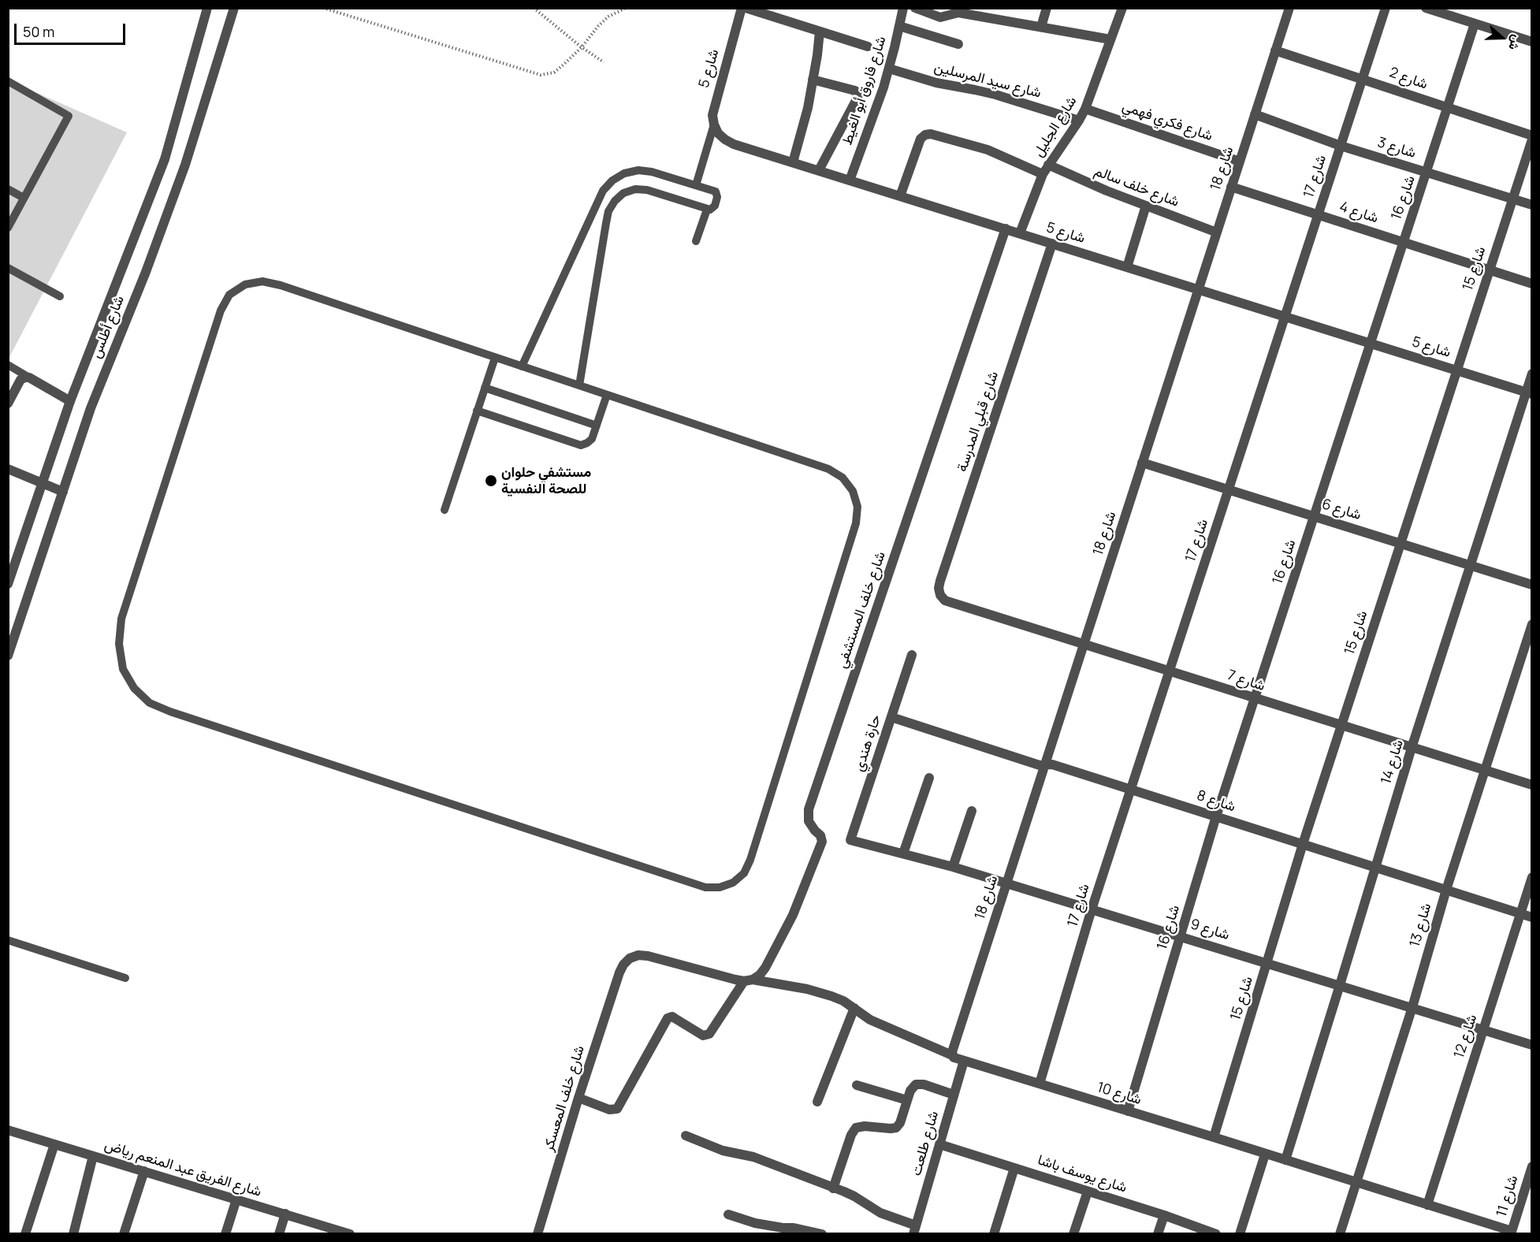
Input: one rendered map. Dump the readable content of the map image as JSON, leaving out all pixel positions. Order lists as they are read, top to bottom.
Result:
{
  "streets": {
    "street": [
      "شارع 5",
      "شارع 2",
      "شارع سيد المرسلين",
      "شارع فاروق أبو الغيط",
      "شارع فكري فهمي",
      "شارع الجليل",
      "شارع 3",
      "شارع 18",
      "شارع 17",
      "شارع خلف سالم",
      "شارع 16",
      "شارع 4",
      "شارع 15",
      "شارع أطلس",
      "شارع قبلي المدرسة",
      "شارع 6",
      "شارع خلف المستشفي",
      "شارع 7",
      "حارة هندي",
      "شارع 14",
      "شارع 8",
      "شارع 13",
      "شارع 9",
      "شارع 12",
      "شارع 10",
      "شارع خلف المعسكر",
      "شارع طلعت",
      "شارع الفريق عبد المنعم رياض",
      "شارع يوسف باشا",
      "شارع 11"
    ]
  },
  "crossings": [
    ["شارع 5", "شارع فاروق أبو الغيط"],
    ["شارع 5", "شارع الجليل"],
    ["شارع 5", "شارع 18"],
    ["شارع 5", "شارع 17"],
    ["شارع 5", "شارع 16"],
    ["شارع 5", "شارع 15"],
    ["شارع 5", "شارع قبلي المدرسة"],
    ["شارع 5", "شارع خلف المستشفي"],
    ["شارع 5", "شارع 14"],
    ["شارع 2", "شارع 18"],
    ["شارع 2", "شارع 17"],
    ["شارع 2", "شارع 16"],
    ["شارع سيد المرسلين", "شارع فاروق أبو الغيط"],
    ["شارع سيد المرسلين", "شارع الجليل"],
    ["شارع فكري فهمي", "شارع الجليل"],
    ["شارع فكري فهمي", "شارع 18"],
    ["شارع الجليل", "شارع خلف سالم"],
    ["شارع 3", "شارع 18"],
    ["شارع 3", "شارع 17"],
    ["شارع 3", "شارع 16"],
    ["شارع 3", "شارع 15"],
    ["شارع 18", "شارع خلف سالم"],
    ["شارع 18", "شارع 4"],
    ["شارع 18", "شارع 6"],
    ["شارع 18", "شارع 7"],
    ["شارع 18", "شارع 8"],
    ["شارع 18", "شارع 9"],
    ["شارع 17", "شارع 4"],
    ["شارع 17", "شارع 6"],
    ["شارع 17", "شارع 7"],
    ["شارع 17", "شارع 8"],
    ["شارع 17", "شارع 9"],
    ["شارع 17", "شارع 10"],
    ["شارع 16", "شارع 4"],
    ["شارع 16", "شارع 6"],
    ["شارع 16", "شارع 7"],
    ["شارع 16", "شارع 8"],
    ["شارع 16", "شارع 9"],
    ["شارع 16", "شارع 10"],
    ["شارع 4", "شارع 15"],
    ["شارع 15", "شارع 6"],
    ["شارع 15", "شارع 7"],
    ["شارع 15", "شارع 8"],
    ["شارع 15", "شارع 9"],
    ["شارع 15", "شارع 10"],
    ["شارع قبلي المدرسة", "شارع 7"],
    ["شارع 6", "شارع 14"],
    ["شارع خلف المستشفي", "شارع خلف المعسكر"],
    ["شارع 7", "شارع 14"],
    ["شارع 7", "شارع 13"],
    ["حارة هندي", "شارع 8"],
    ["حارة هندي", "شارع 9"],
    ["شارع 14", "شارع 8"],
    ["شارع 14", "شارع 9"],
    ["شارع 14", "شارع 10"],
    ["شارع 8", "شارع 13"],
    ["شارع 8", "شارع 12"],
    ["شارع 13", "شارع 9"],
    ["شارع 13", "شارع 10"],
    ["شارع 9", "شارع 12"],
    ["شارع 12", "شارع 10"],
    ["شارع 10", "شارع طلعت"],
    ["شارع 10", "شارع 11"],
    ["شارع طلعت", "شارع يوسف باشا"]
  ],
  "places": ["مستشفي حلوان للصحة النفسية"],
  "scale_bar": "50 m",
  "north": "right"
}
